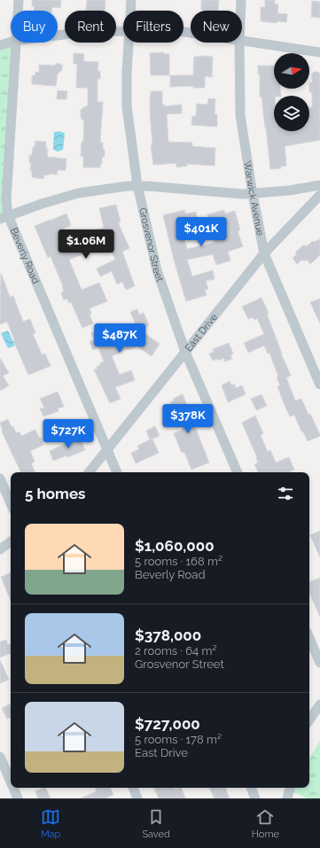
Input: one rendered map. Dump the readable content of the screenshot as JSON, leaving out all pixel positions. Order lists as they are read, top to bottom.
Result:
{
  "streets": {
    "street": [
      "Warwick Avenue",
      "Grosvenor Street",
      "Beverly Road",
      "East Drive"
    ]
  },
  "crossings": [
    ["Warwick Avenue", "East Drive"],
    ["Grosvenor Street", "East Drive"],
    ["Beverly Road", "East Drive"]
  ],
  "north": "right",
  "page": {
    "chip": [
      "Buy",
      "Rent",
      "Filters",
      "New"
    ],
    "price": [
      "$401K",
      "$1.06M",
      "$487K",
      "$378K",
      "$727K"
    ],
    "heading": "5 homes",
    "list": [
      {
        "name": "$1,060,000",
        "note": "5 rooms · 168 m² · Beverly Road"
      },
      {
        "name": "$378,000",
        "note": "2 rooms · 64 m² · Grosvenor Street"
      },
      {
        "name": "$727,000",
        "note": "5 rooms · 178 m² · East Drive"
      }
    ],
    "tabs": ["Map", "Saved", "Home"]
  }
}
